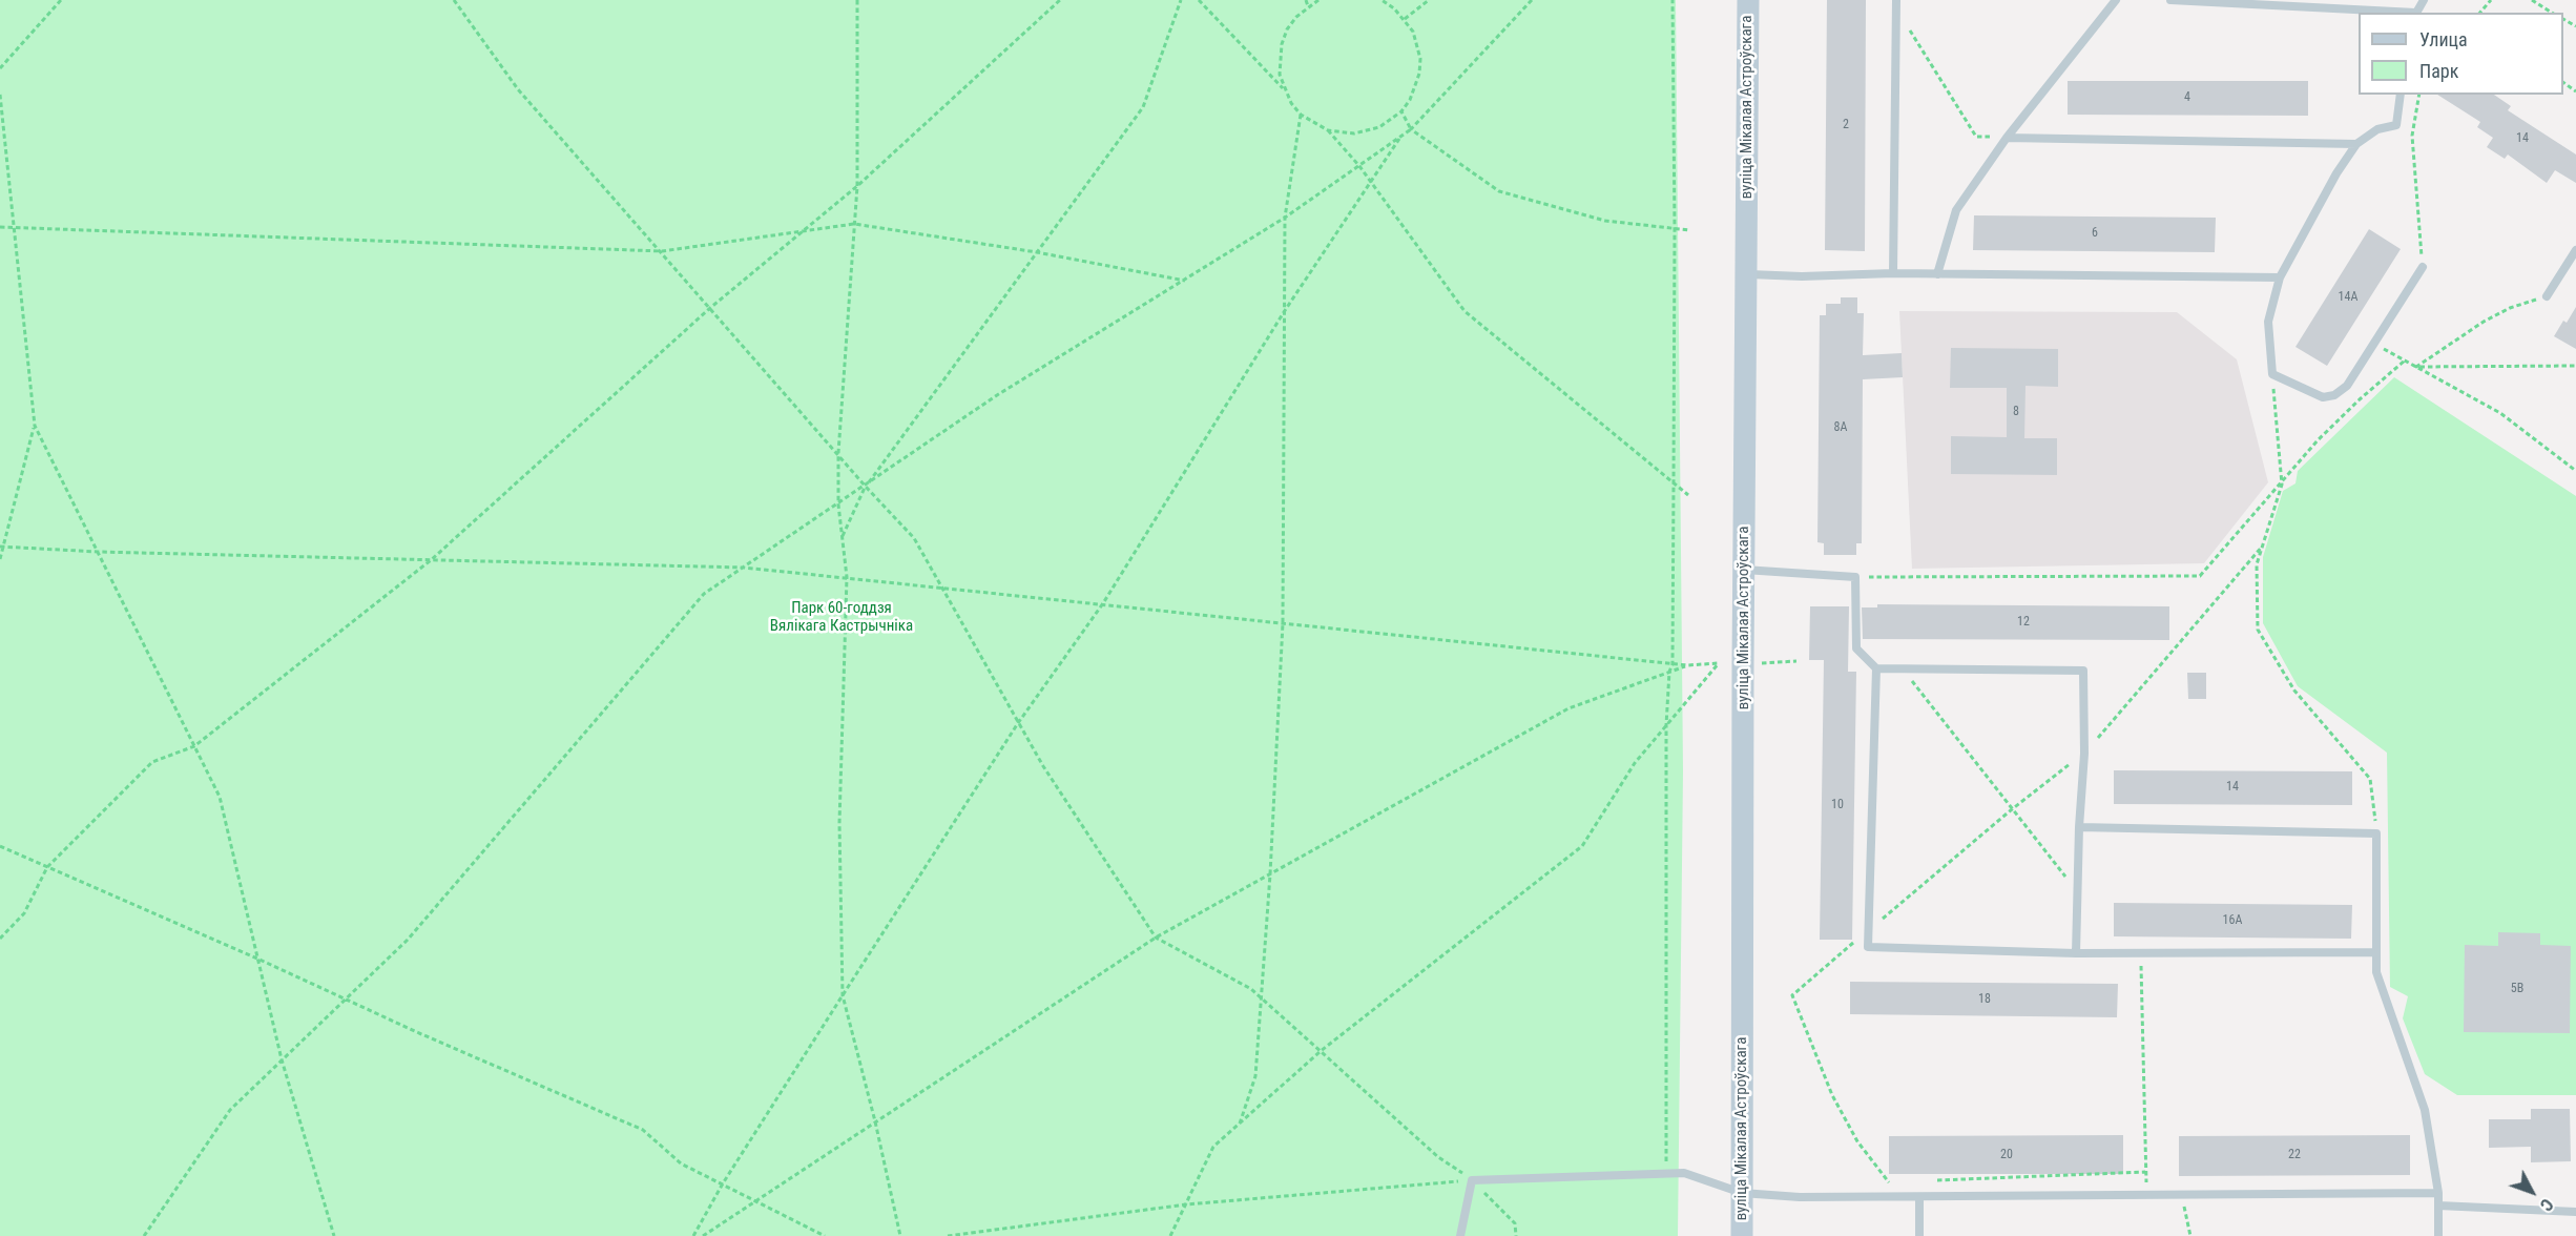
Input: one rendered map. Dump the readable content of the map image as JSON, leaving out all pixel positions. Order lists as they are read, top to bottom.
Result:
{
  "streets": {
    "main road": ["вуліца Мікалая Астроўскага"]
  },
  "parks": ["Парк 60-годдзя Вялікага Кастрычніка"],
  "house_numbers": [
    "4",
    "2",
    "14",
    "6",
    "14А",
    "8",
    "8А",
    "12",
    "14",
    "10",
    "16А",
    "5В",
    "18",
    "20",
    "22"
  ],
  "legend": ["Улица", "Парк"],
  "north": "bottom right"
}
